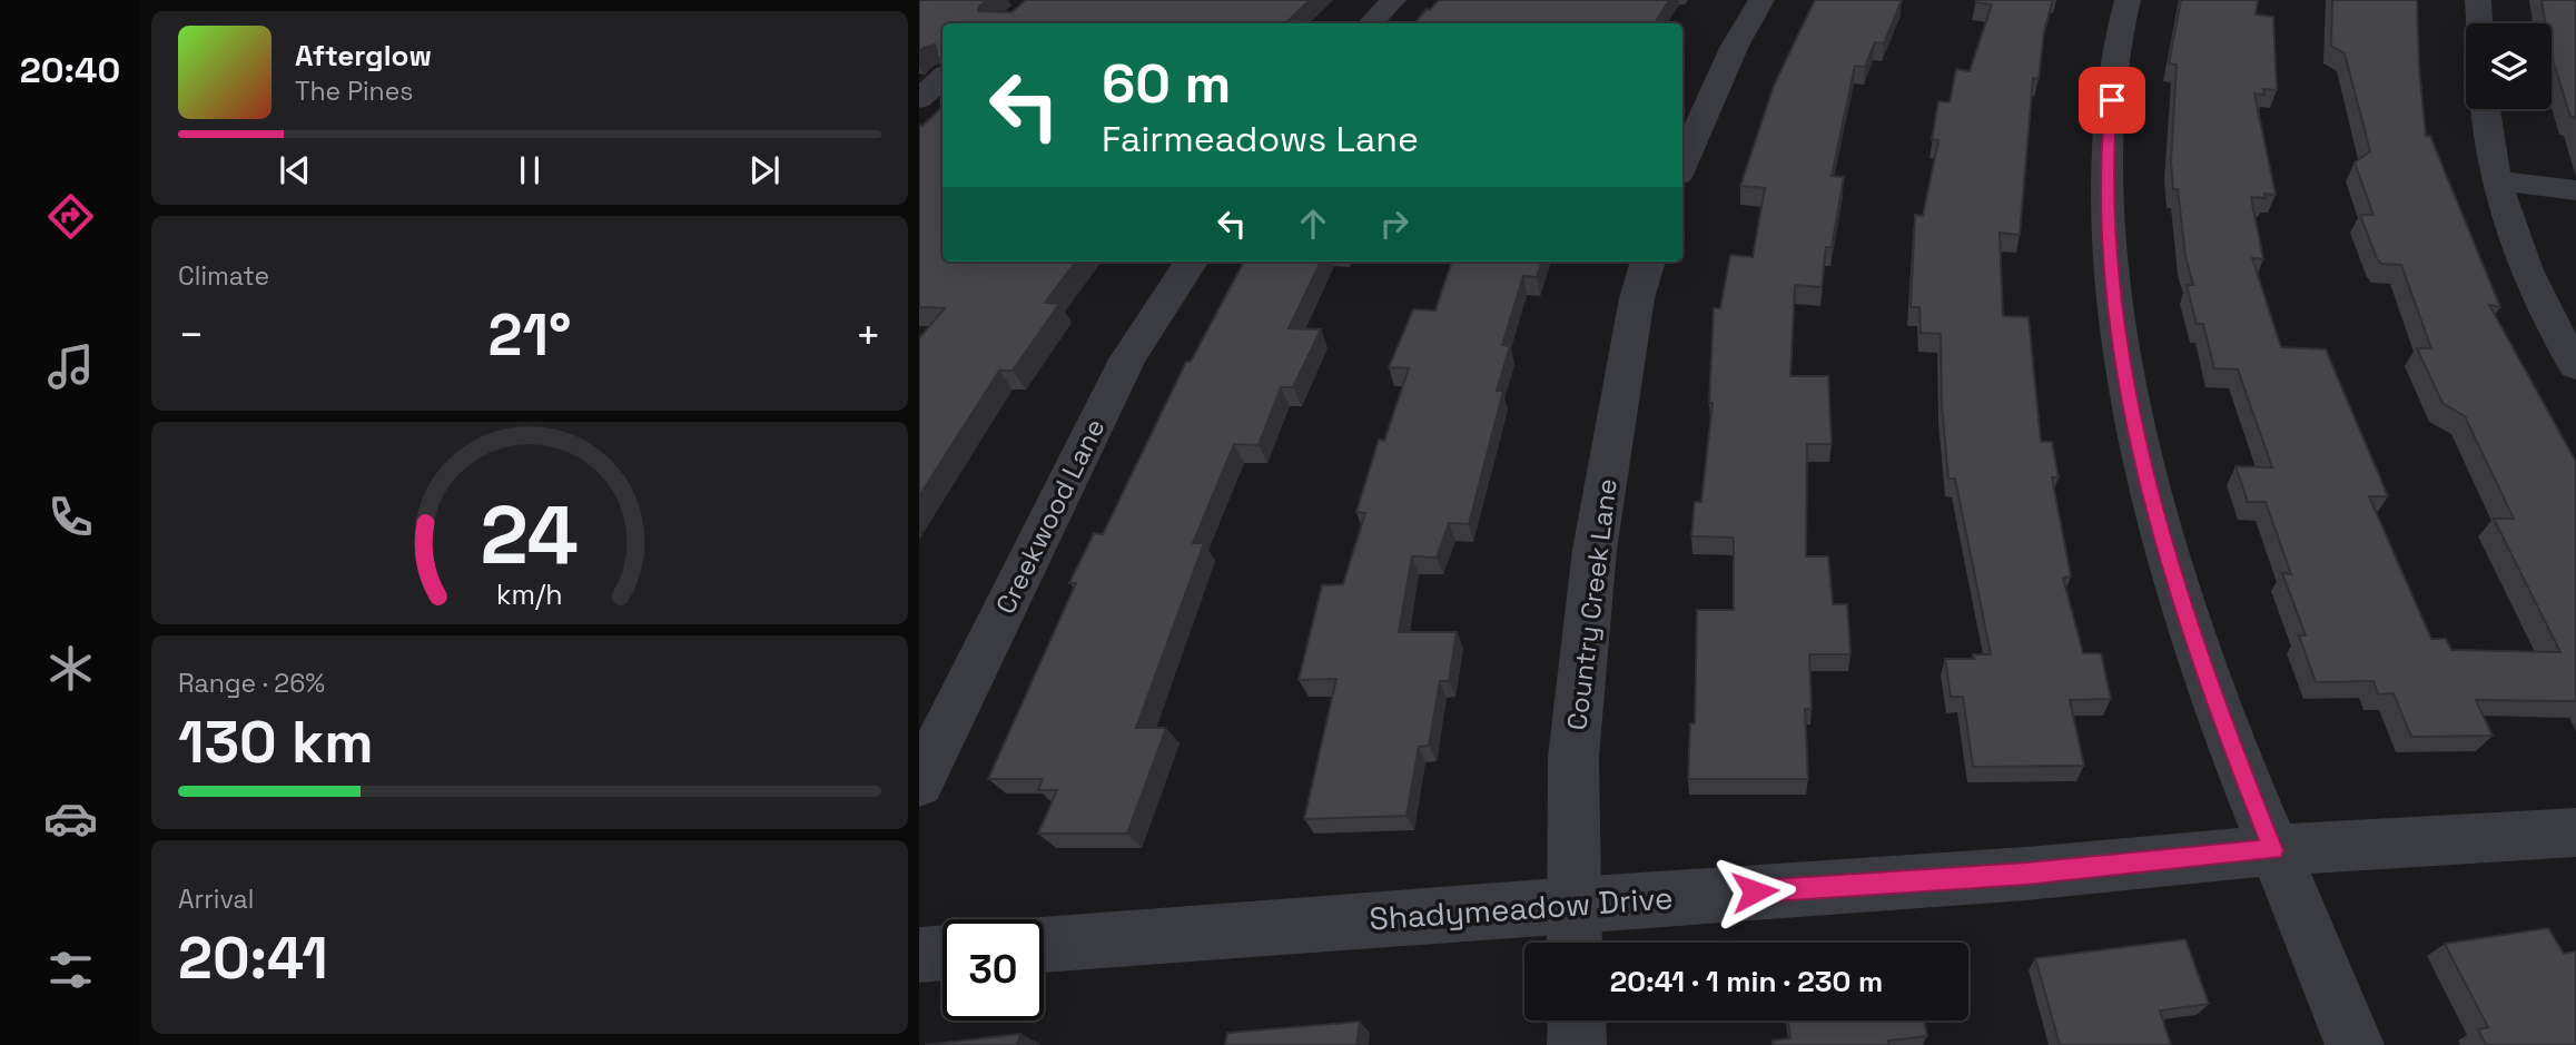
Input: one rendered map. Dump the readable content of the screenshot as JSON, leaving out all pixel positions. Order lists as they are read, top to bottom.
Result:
{
  "streets": {
    "street": ["Creekwood Lane", "Country Creek Lane", "Shadymeadow Drive"]
  },
  "crossings": [
    ["Country Creek Lane", "Shadymeadow Drive"]
  ],
  "page": {
    "tabs": "20:40",
    "turn": ["60 m", "Fairmeadows Lane"],
    "song": ["Afterglow", "The Pines"],
    "tile": [
      "Climate",
      ["Range · 26%", "130 km"],
      ["Arrival", "20:41"]
    ],
    "heat": ["−", "21°", "+"],
    "limit": "30",
    "trip": "20:41 · 1 min · 230 m",
    "gauge": ["24", "km/h"]
  }
}
